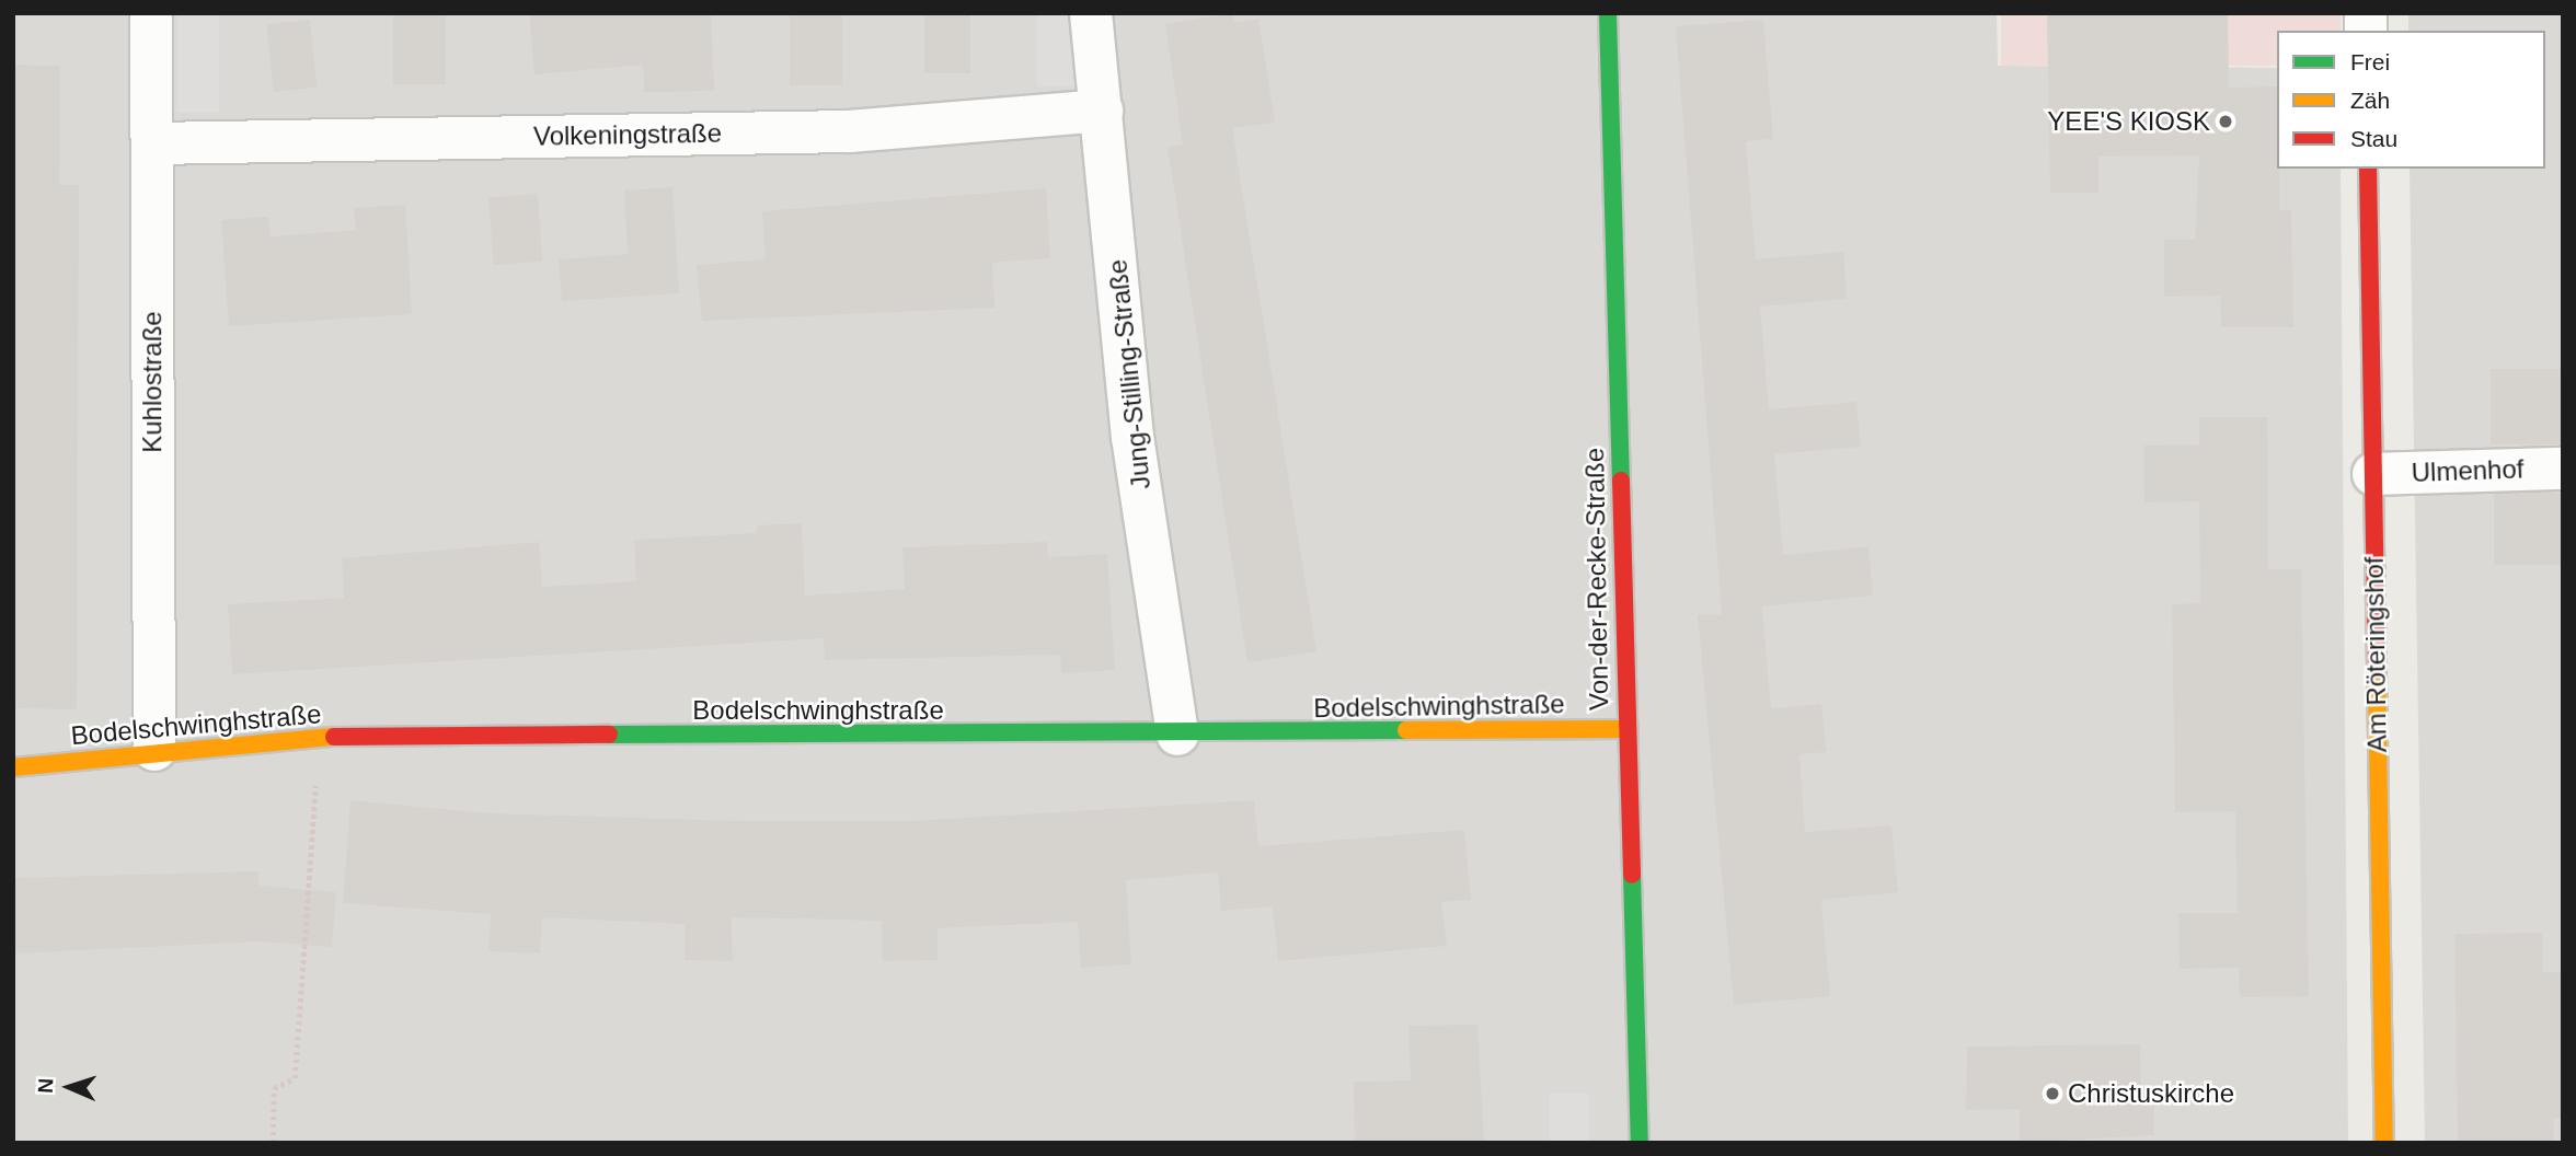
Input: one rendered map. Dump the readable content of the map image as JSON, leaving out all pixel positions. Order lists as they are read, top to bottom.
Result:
{
  "streets": {
    "street": [
      "Volkeningstraße",
      "Jung-Stilling-Straße",
      "Kuhlostraße",
      "Ulmenhof",
      "Von-der-Recke-Straße",
      "Am Röteringshof",
      "Bodelschwinghstraße"
    ]
  },
  "crossings": [
    ["Volkeningstraße", "Jung-Stilling-Straße"],
    ["Volkeningstraße", "Kuhlostraße"],
    ["Jung-Stilling-Straße", "Bodelschwinghstraße"],
    ["Kuhlostraße", "Bodelschwinghstraße"],
    ["Ulmenhof", "Am Röteringshof"],
    ["Von-der-Recke-Straße", "Bodelschwinghstraße"]
  ],
  "places": ["YEE'S KIOSK", "Christuskirche"],
  "legend": ["Frei", "Zäh", "Stau"],
  "north": "left"
}
